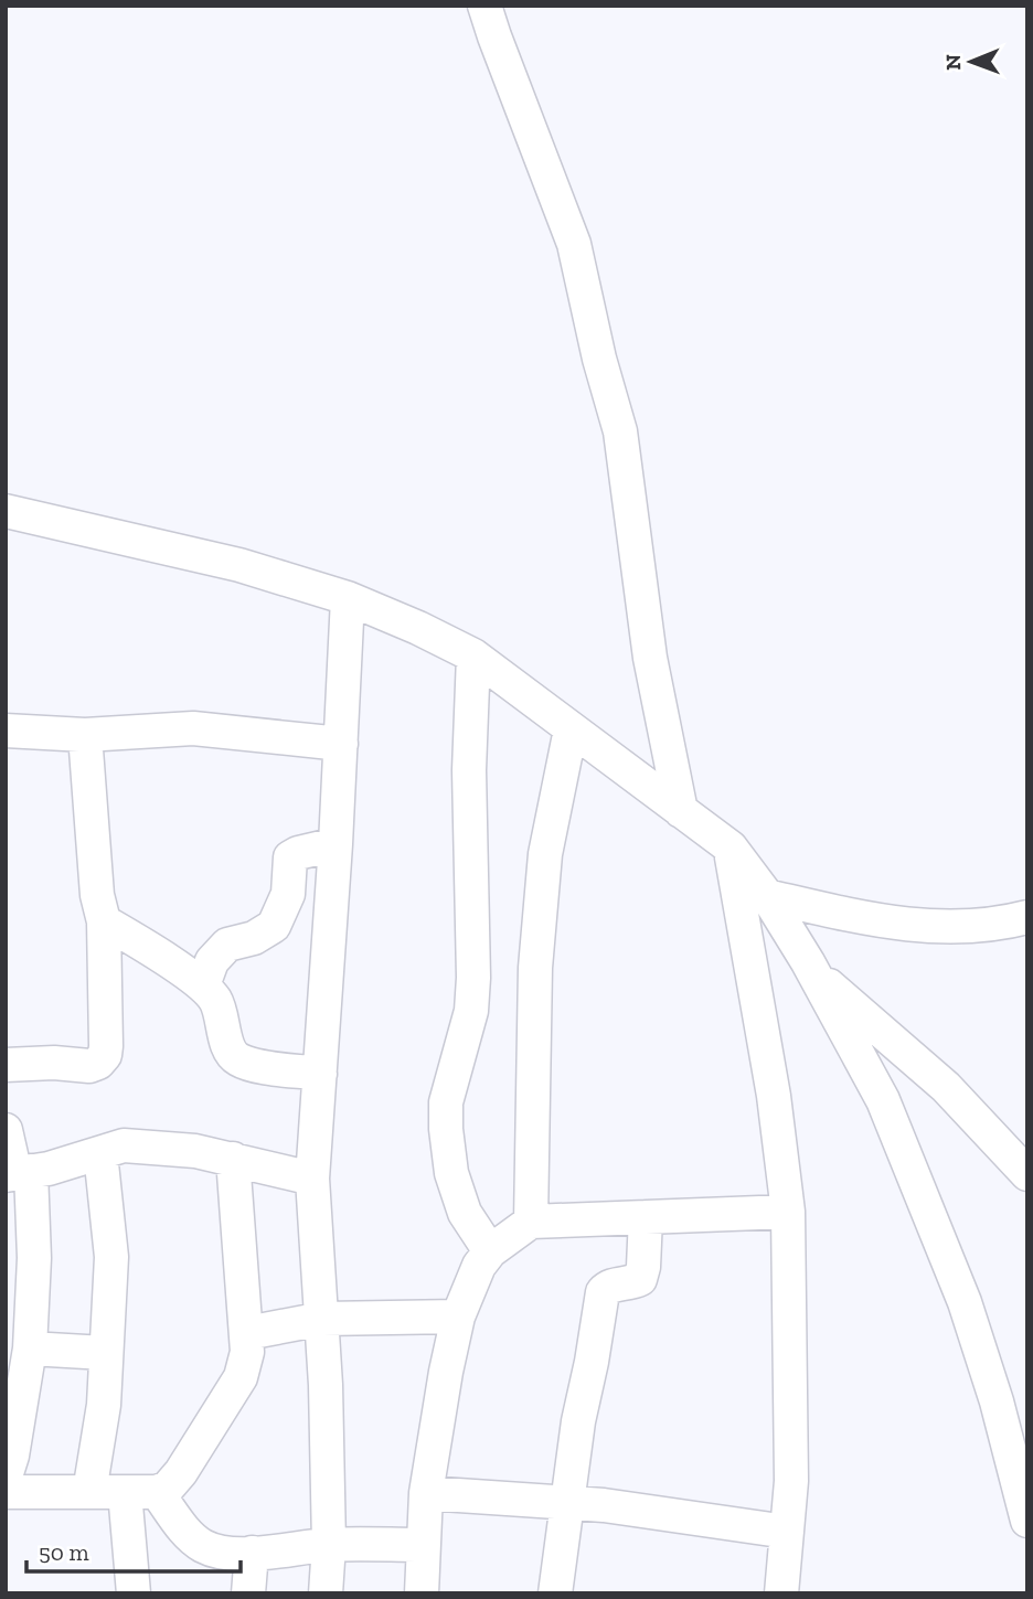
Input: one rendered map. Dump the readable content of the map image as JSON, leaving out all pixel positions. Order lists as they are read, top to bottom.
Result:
{
  "scale_bar": "50 m",
  "north": "left"
}
